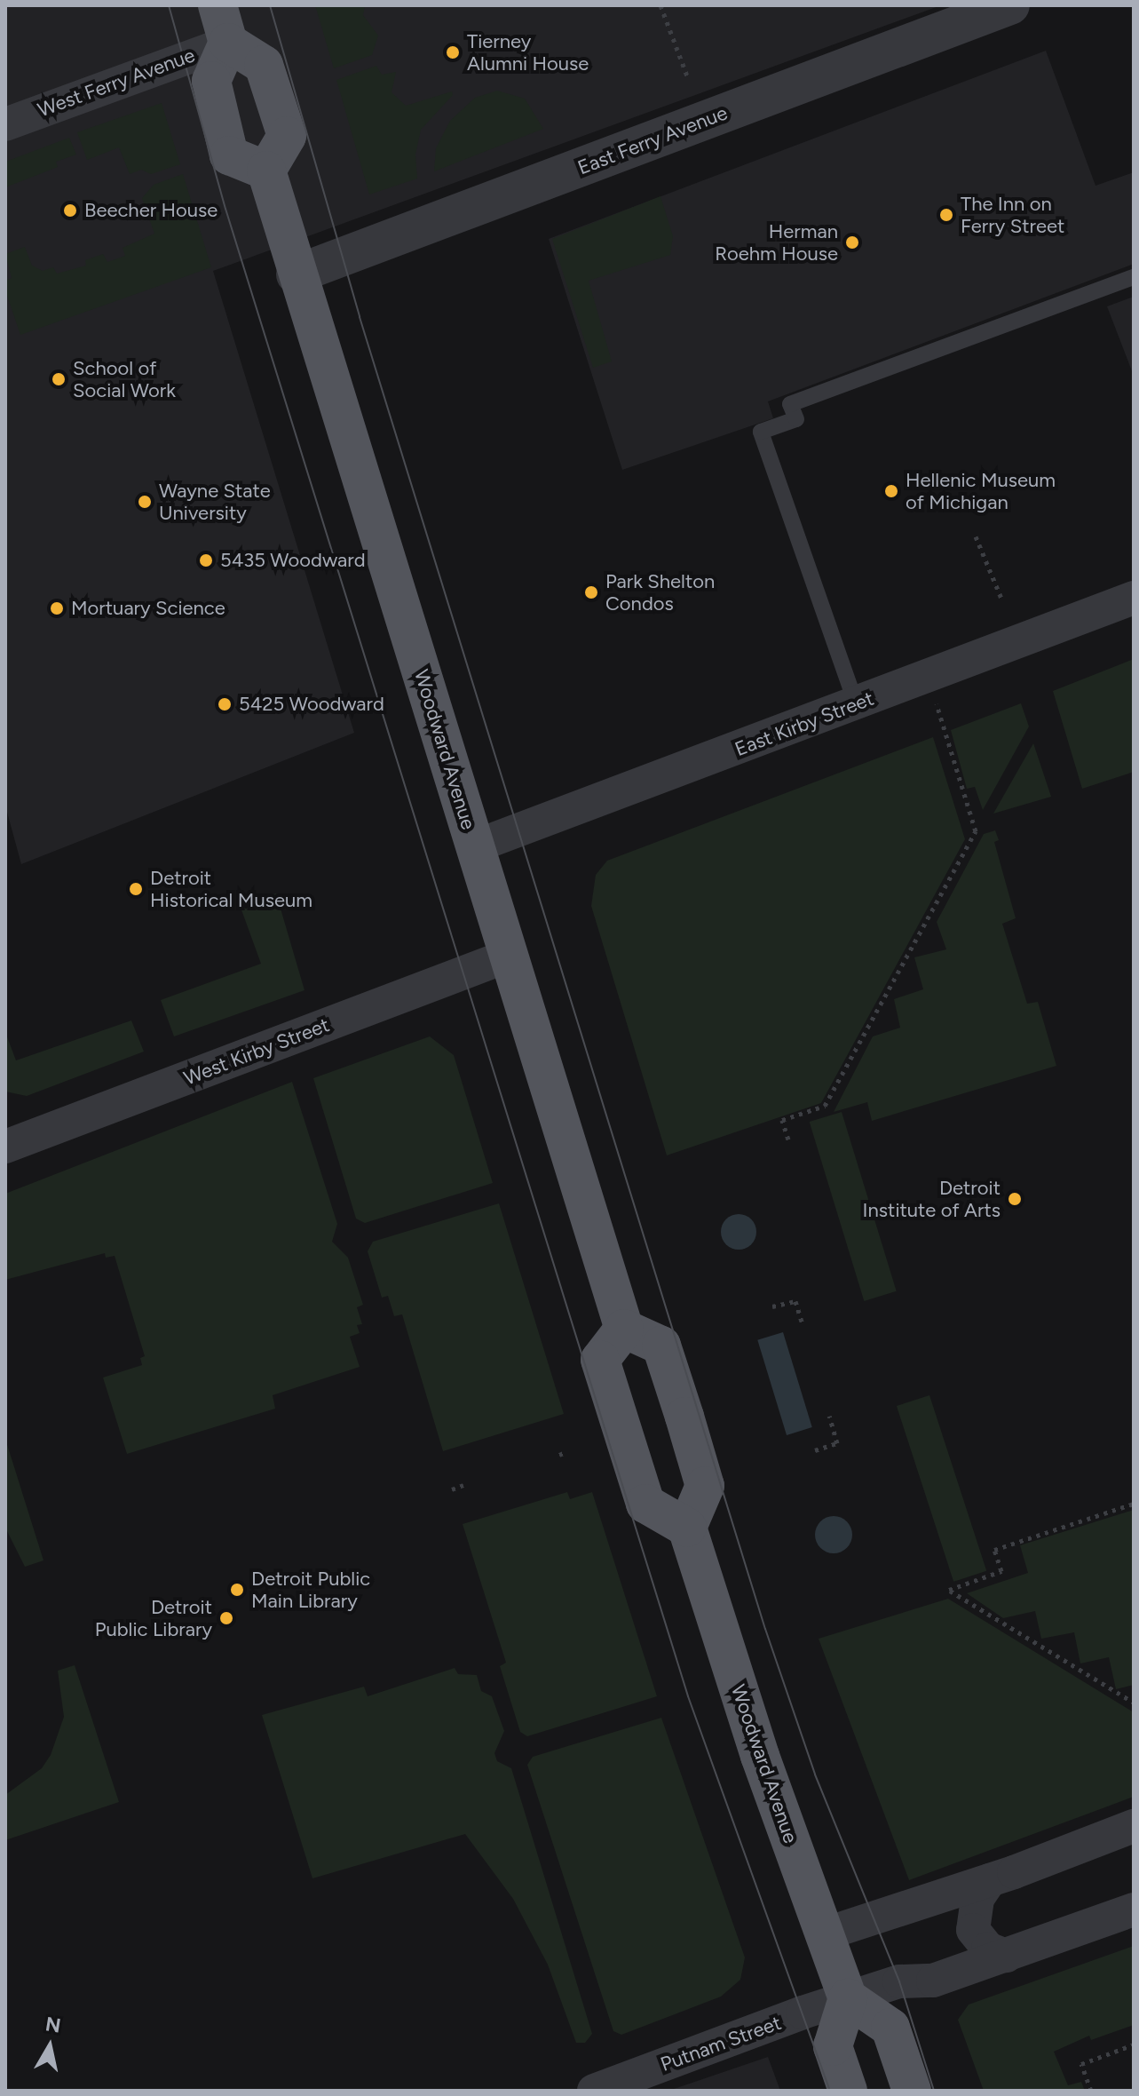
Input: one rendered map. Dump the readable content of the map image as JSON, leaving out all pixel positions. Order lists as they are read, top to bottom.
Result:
{
  "streets": {
    "main road": ["Woodward Avenue"],
    "street": [
      "West Ferry Avenue",
      "East Ferry Avenue",
      "East Kirby Street",
      "West Kirby Street",
      "Putnam Street"
    ]
  },
  "crossings": [
    ["East Ferry Avenue", "Woodward Avenue"],
    ["East Kirby Street", "Woodward Avenue"],
    ["Woodward Avenue", "West Kirby Street"],
    ["Woodward Avenue", "Putnam Street"]
  ],
  "places": [
    "Tierney Alumni House",
    "Beecher House",
    "The Inn on Ferry Street",
    "Herman Roehm House",
    "School of Social Work",
    "Hellenic Museum of Michigan",
    "Wayne State University",
    "5435 Woodward",
    "Park Shelton Condos",
    "Mortuary Science",
    "5425 Woodward",
    "Detroit Historical Museum",
    "Detroit Institute of Arts",
    "Detroit Public Main Library",
    "Detroit Public Library"
  ],
  "north": "top"
}
